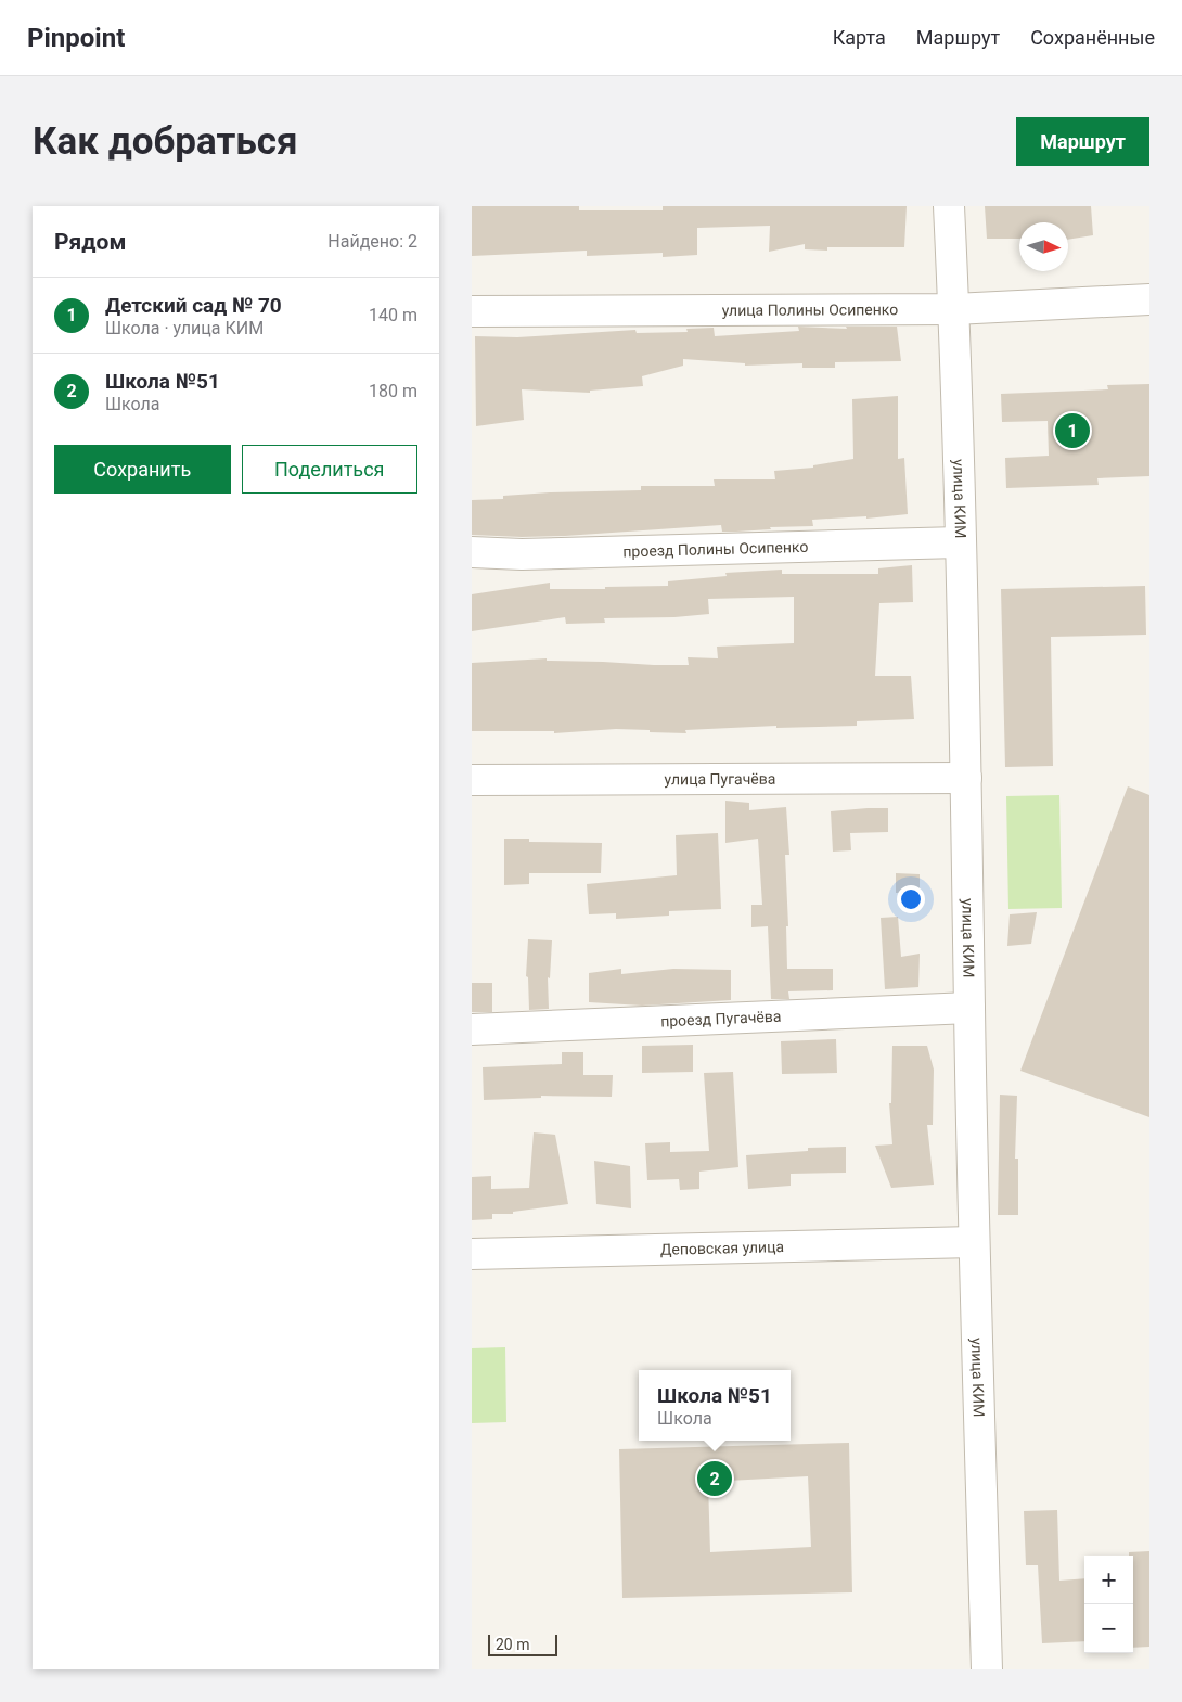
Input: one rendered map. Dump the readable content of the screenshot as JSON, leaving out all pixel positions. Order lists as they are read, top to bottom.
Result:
{
  "streets": {
    "street": [
      "улица Полины Осипенко",
      "улица КИМ",
      "проезд Полины Осипенко",
      "улица Пугачёва",
      "проезд Пугачёва",
      "Деповская улица"
    ]
  },
  "crossings": [
    ["улица Полины Осипенко", "улица КИМ"],
    ["улица КИМ", "проезд Полины Осипенко"],
    ["улица КИМ", "улица Пугачёва"],
    ["улица КИМ", "проезд Пугачёва"],
    ["улица КИМ", "Деповская улица"]
  ],
  "scale_bar": "20 m",
  "north": "right",
  "page": {
    "header": "Pinpoint",
    "nav": ["Карта", "Маршрут", "Сохранённые"],
    "buttons": [
      "Маршрут",
      ["Сохранить", "Поделиться"]
    ],
    "title": "Как добраться",
    "heading": ["Рядом", "Найдено: 2"],
    "list": [
      {
        "mark": "1",
        "name": "Детский сад № 70",
        "note": "Школа · улица КИМ",
        "value": "140 m"
      },
      {
        "mark": "2",
        "name": "Школа №51",
        "note": "Школа",
        "value": "180 m"
      }
    ],
    "pins": ["1", "2"],
    "popup": ["Школа №51", "Школа"],
    "map_buttons": ["+", "−"],
    "scale": "20 m"
  }
}
